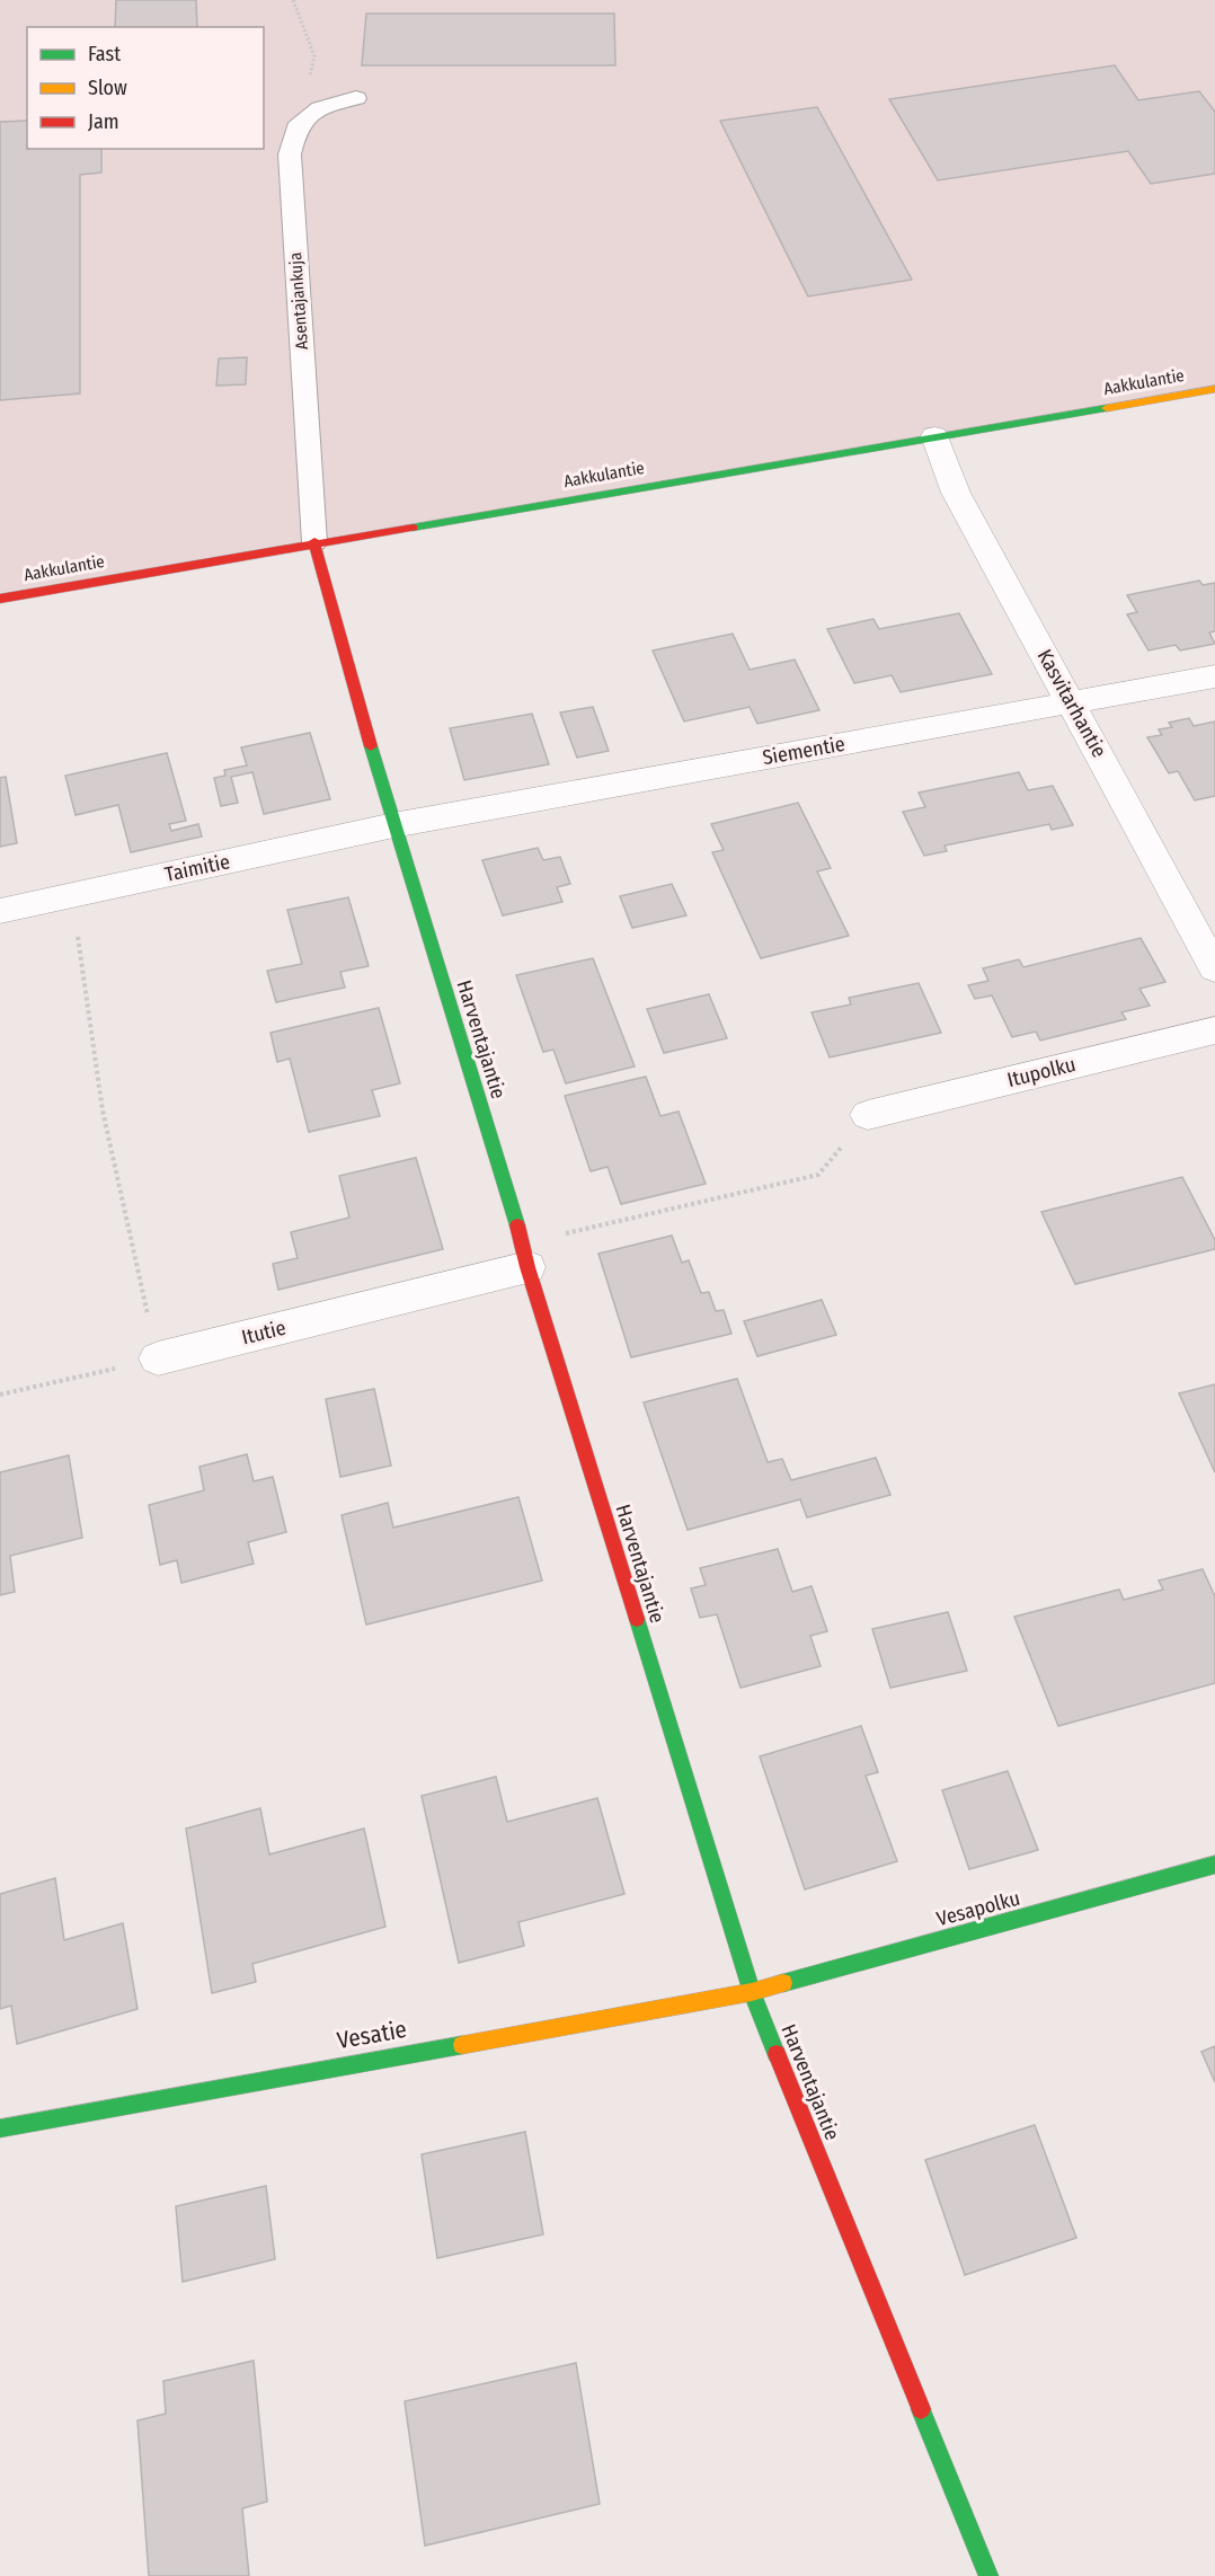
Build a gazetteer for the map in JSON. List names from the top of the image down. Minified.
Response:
{"streets":{"street":["Aakkulantie","Kasvitarhantie","Siementie","Taimitie","Harventajantie","Itupolku","Itutie","Vesapolku","Vesatie"],"lane":["Asentajankuja"]},"crossings":[["Asentajankuja","Aakkulantie"],["Asentajankuja","Harventajantie"],["Aakkulantie","Kasvitarhantie"],["Aakkulantie","Harventajantie"],["Kasvitarhantie","Siementie"],["Siementie","Taimitie"],["Siementie","Harventajantie"],["Taimitie","Harventajantie"],["Harventajantie","Itutie"],["Harventajantie","Vesapolku"],["Harventajantie","Vesatie"],["Vesapolku","Vesatie"]],"legend":["Fast","Slow","Jam"]}
